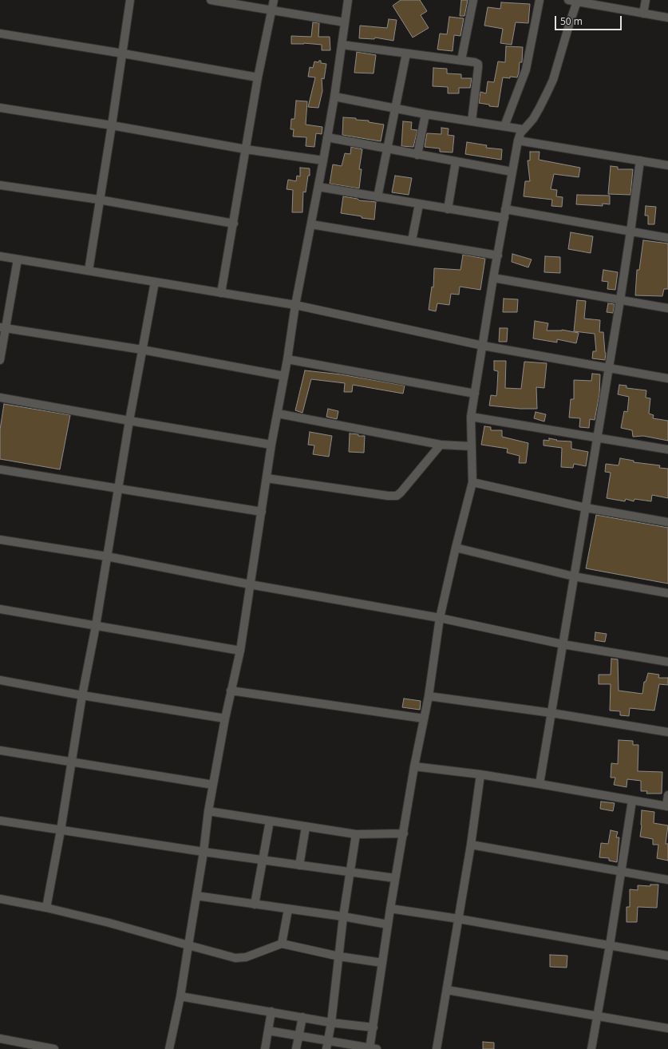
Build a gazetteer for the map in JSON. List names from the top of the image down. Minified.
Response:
{"scale_bar":"50 m"}
